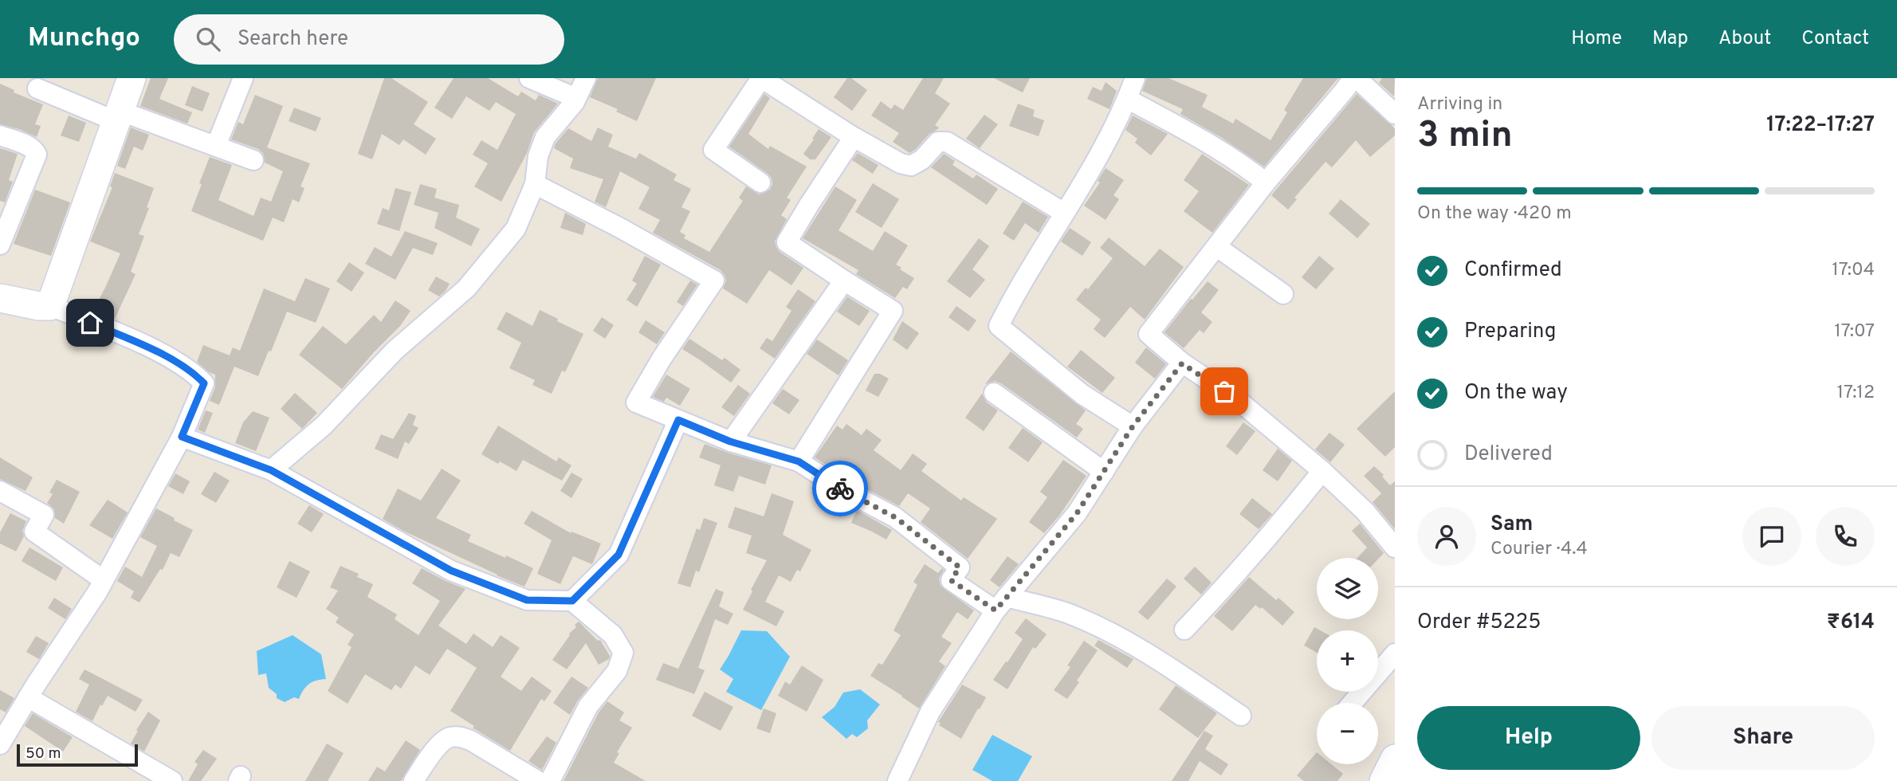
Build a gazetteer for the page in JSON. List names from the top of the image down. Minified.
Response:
{"scale_bar":"50 m","page":{"header":"Munchgo","search":"Search here","nav":["Home","Map","About","Contact"],"heading":["3 min","Arriving in","17:22–17:27"],"panel":["Sam","Courier · 4.4","Order #5225","₹614"],"bar":"On the way · 420 m","list":[["Confirmed","17:04"],["Preparing","17:07"],["On the way","17:12"],"Delivered"],"map_buttons":["+","−"],"buttons":["Help","Share"],"scale":"50 m"}}
